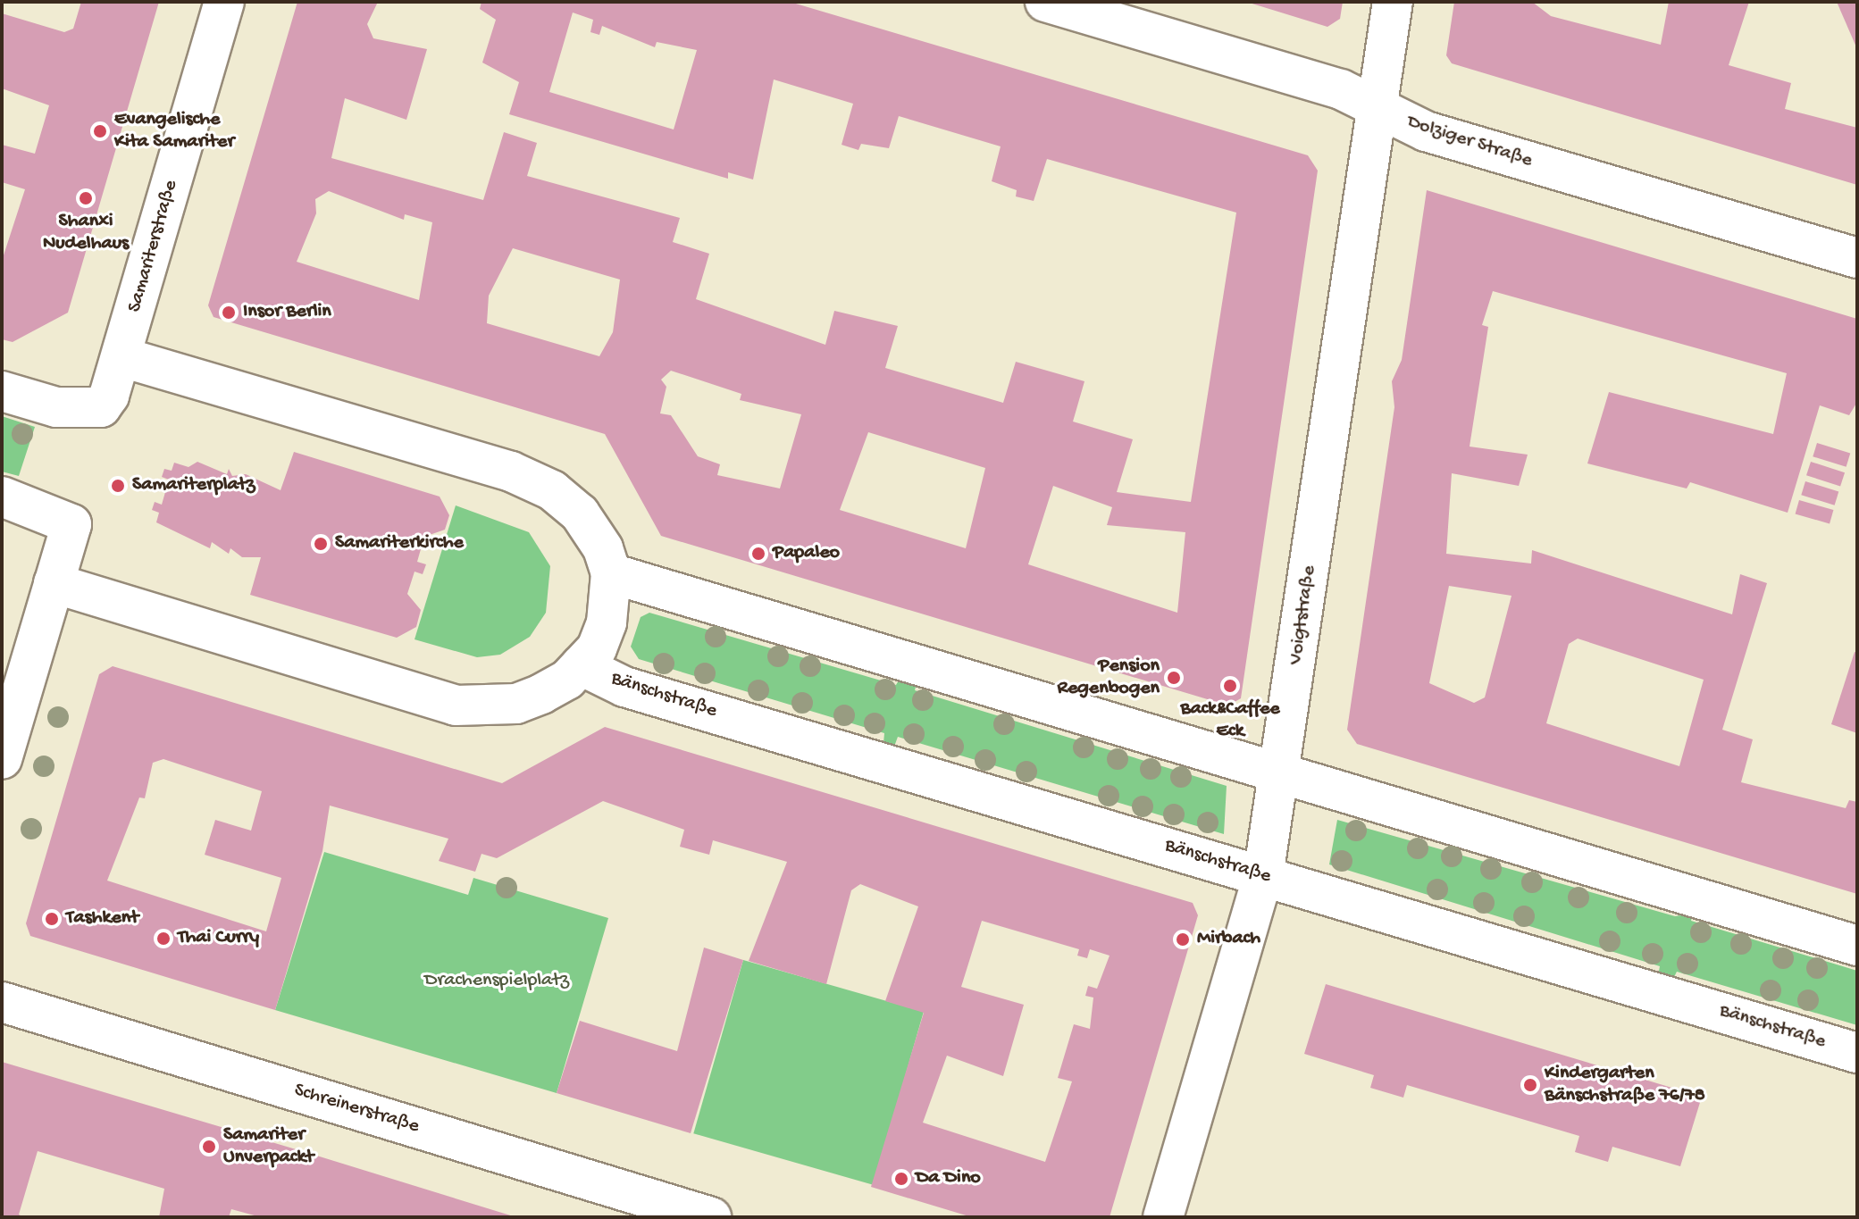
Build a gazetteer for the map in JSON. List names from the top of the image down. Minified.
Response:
{"streets":{"street":["Dolziger Straße","Samariterstraße","Voigtstraße","Bänschstraße","Schreinerstraße"]},"crossings":[["Dolziger Straße","Voigtstraße"],["Voigtstraße","Bänschstraße"]],"parks":["Drachenspielplatz"],"places":["Evangelische Kita Samariter","Shanxi Nudelhaus","Insor Berlin","Samariterplatz","Samariterkirche","Papaleo","Pension Regenbogen","Back&Caffee Eck","Tashkent","Thai Curry","Mirbach","Kindergarten Bänschstraße 76/78","Samariter Unverpackt","Da Dino"]}
